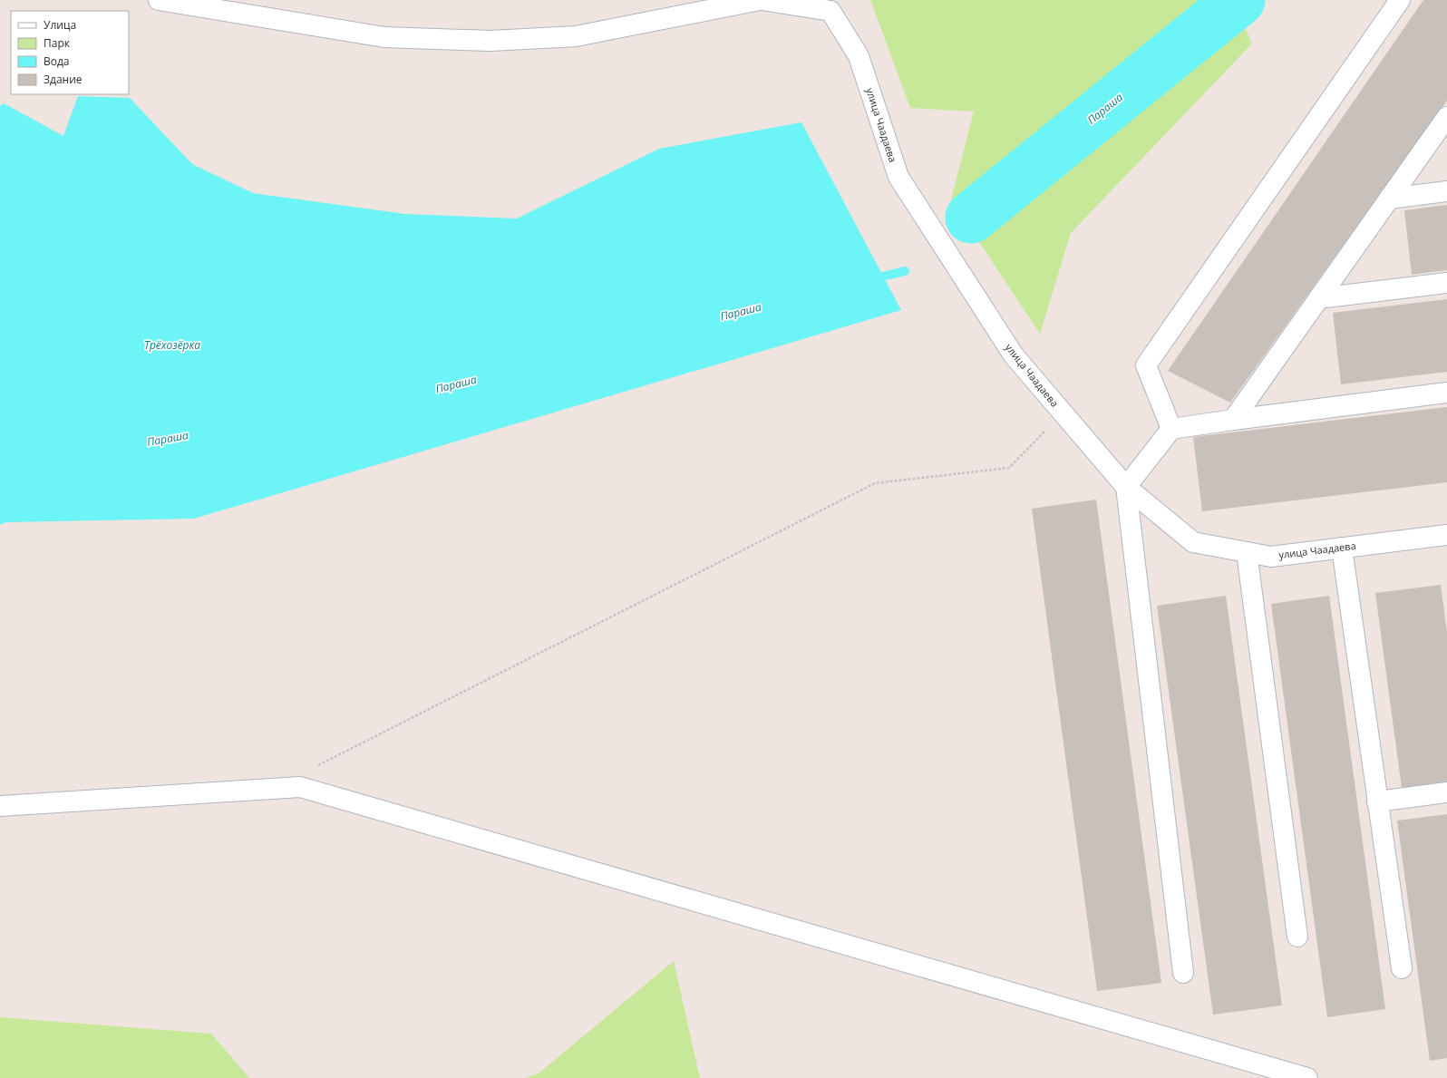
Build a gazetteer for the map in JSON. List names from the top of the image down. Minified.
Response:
{"streets":{"street":["улица Чаадаева"]},"water":["Параша","Трёхозёрка"],"legend":["Улица","Парк","Вода","Здание"]}
